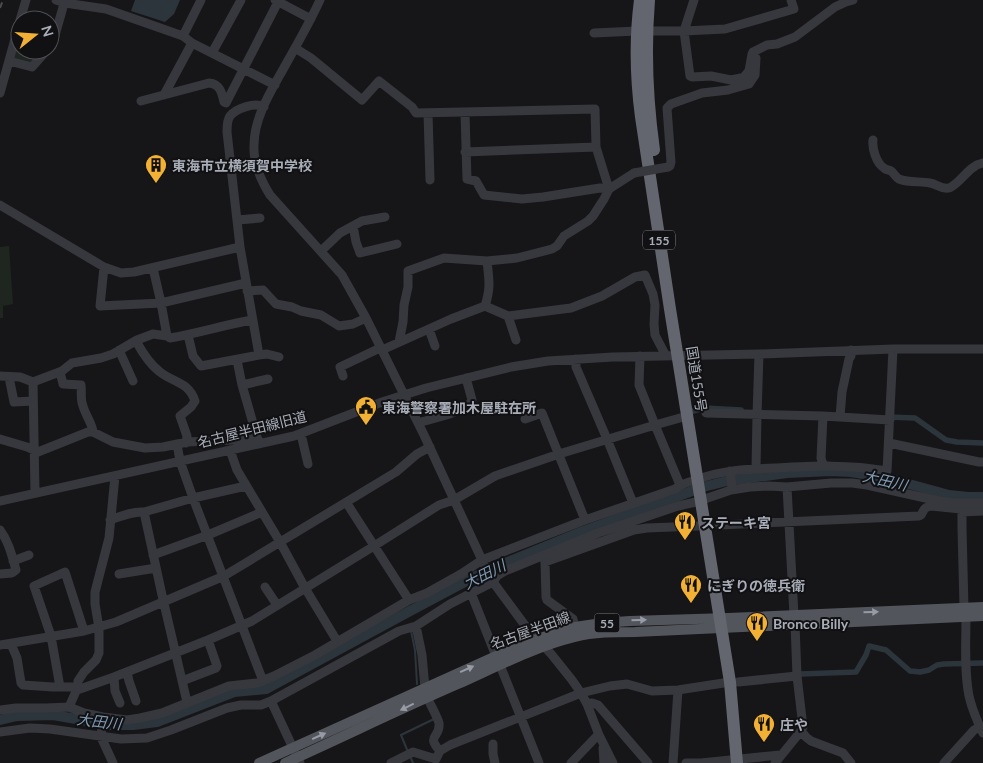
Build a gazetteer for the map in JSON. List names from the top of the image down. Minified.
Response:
{"streets":{"highway":["155","国道155号"],"main road":["55","名古屋半田線"],"street":["名古屋半田線旧道"]},"crossings":[["国道155号","名古屋半田線旧道"],["国道155号","名古屋半田線"]],"water":["大田川"],"places":{"building":["東海市立横須賀中学校"],"public building":["東海警察署加木屋駐在所"],"restaurant":["ステーキ宮","にぎりの徳兵衛","Bronco Billy","庄や"]},"north":"right"}
